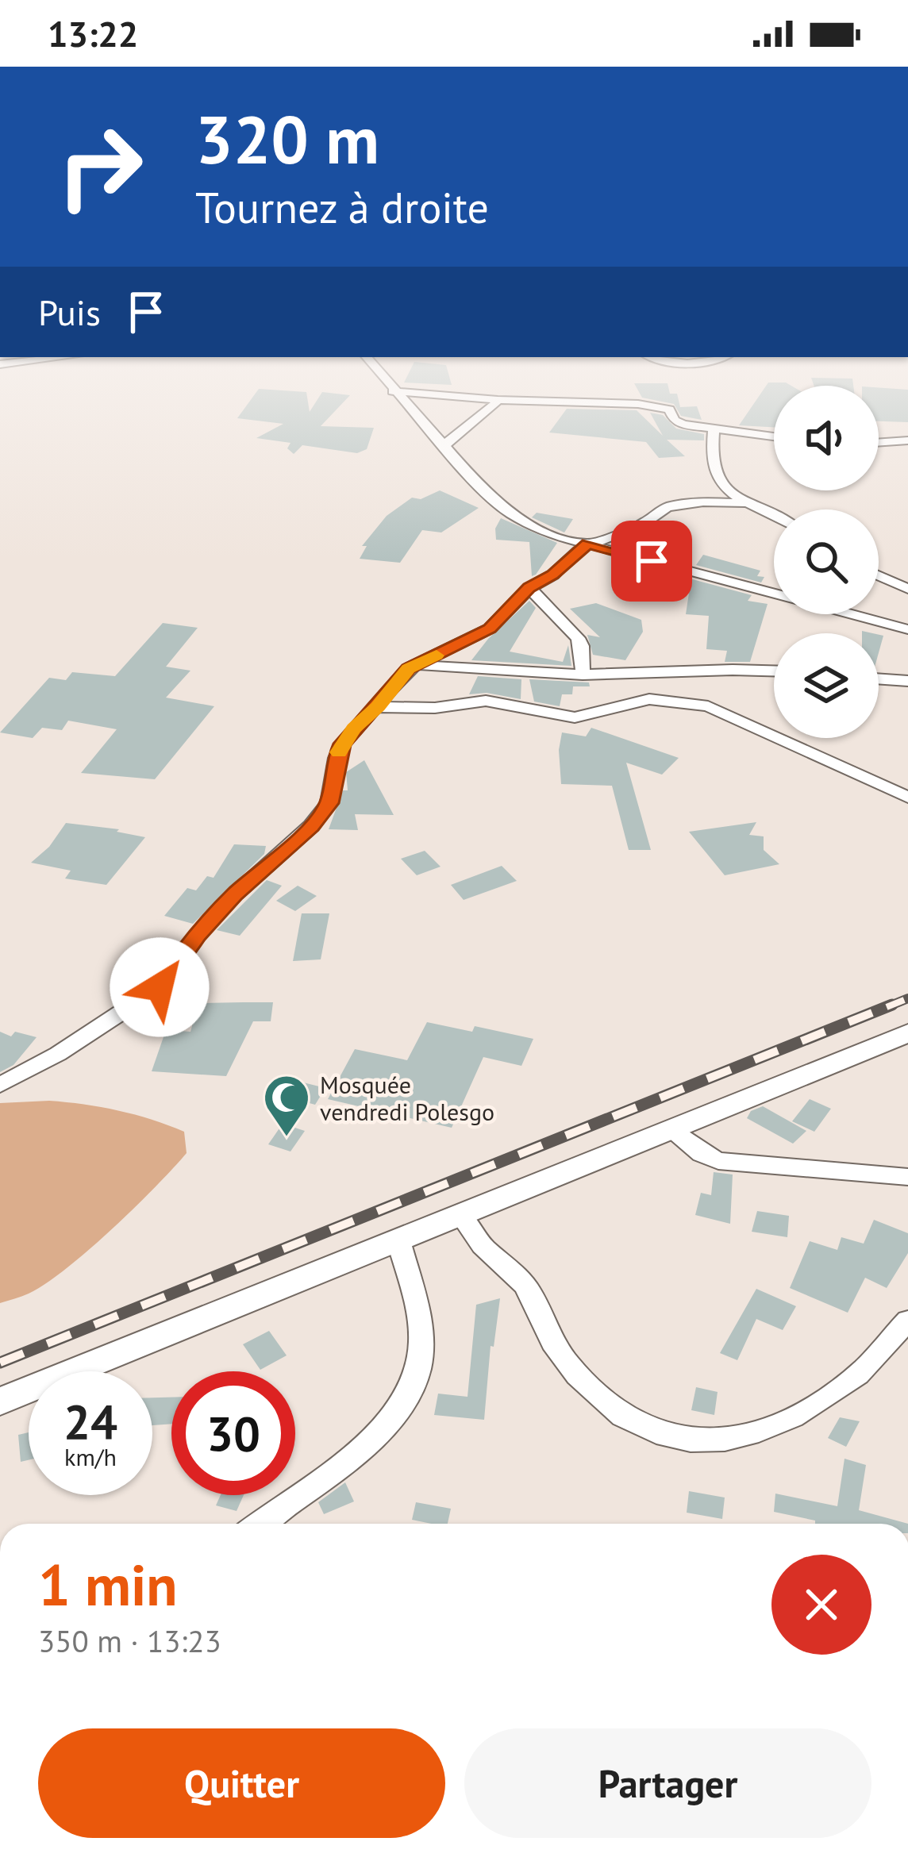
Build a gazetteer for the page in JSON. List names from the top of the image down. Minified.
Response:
{"places":{"mosque":["Mosquée vendredi Polesgo"]},"page":{"status":"13:22","turn":["320 m","Tournez à droite"],"then":"Puis","speed":"24 km/h","limit":"30","heading":["1 min","350 m · 13:23"],"buttons":["Quitter","Partager"]}}
